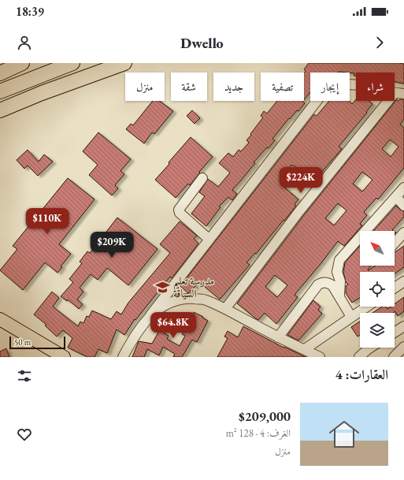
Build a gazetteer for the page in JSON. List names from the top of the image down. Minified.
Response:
{"places":{"school or university":["مدرسة تعليم السياقة"]},"scale_bar":"50 m","north":"top left","page":{"status":"18:39","header":"Dwello","chip":["شراء","إيجار","تصفية","جديد","شقة","منزل"],"price":["$224K","$110K","$209K","$64.8K"],"scale":"50 m","heading":"العقارات: 4","list":[{"name":"$209,000","note":"الغرف: 4 · 128 m² · منزل"}]}}
